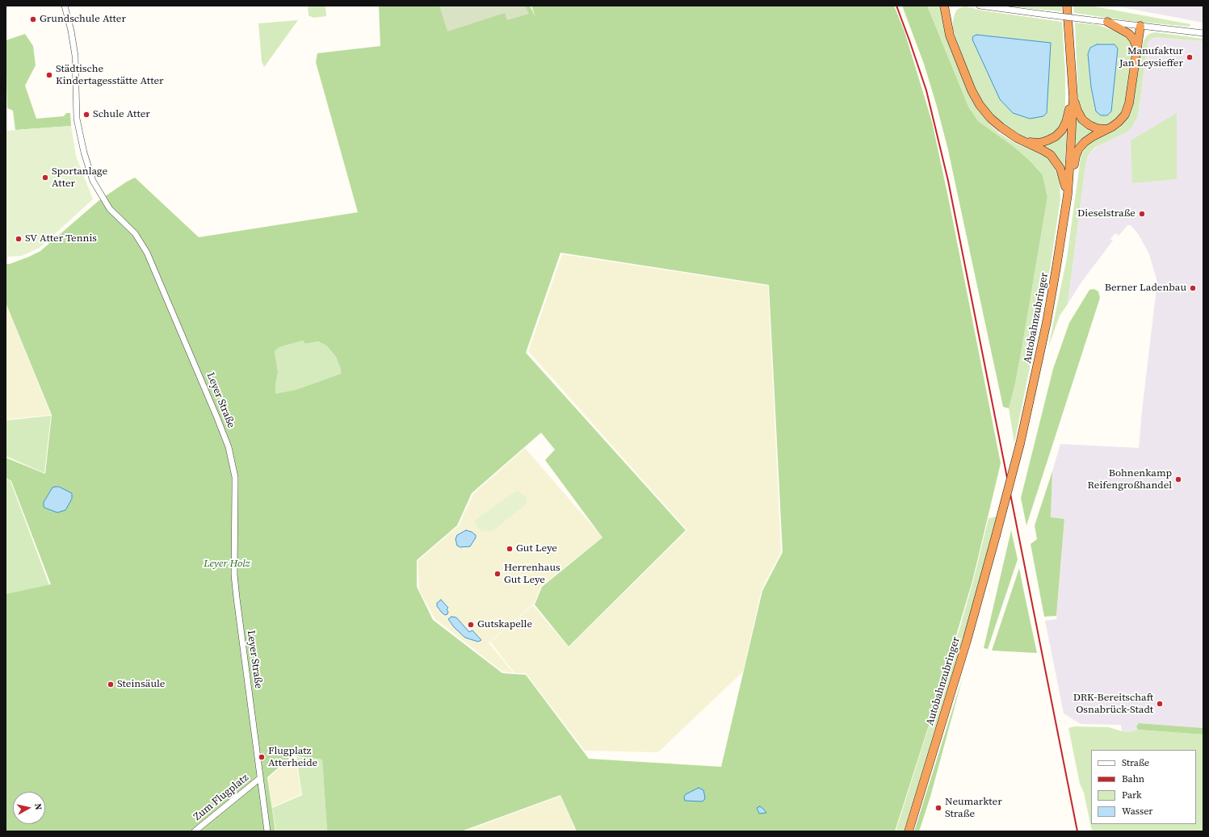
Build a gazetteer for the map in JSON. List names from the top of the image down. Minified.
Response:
{"streets":{"highway":["Autobahnzubringer"],"street":["Leyer Straße","Zum Flugplatz"]},"crossings":[["Leyer Straße","Zum Flugplatz"]],"parks":["Leyer Holz"],"places":["Grundschule Atter","Manufaktur Jan Leysieffer","Städtische Kindertagesstätte Atter","Schule Atter","Sportanlage Atter","Dieselstraße","SV Atter Tennis","Berner Ladenbau","Bohnenkamp Reifengroßhandel","Gut Leye","Herrenhaus Gut Leye","Gutskapelle","Steinsäule","DRK-Bereitschaft Osnabrück-Stadt","Flugplatz Atterheide","Neumarkter Straße"],"legend":["Straße","Bahn","Park","Wasser"],"north":"right"}
